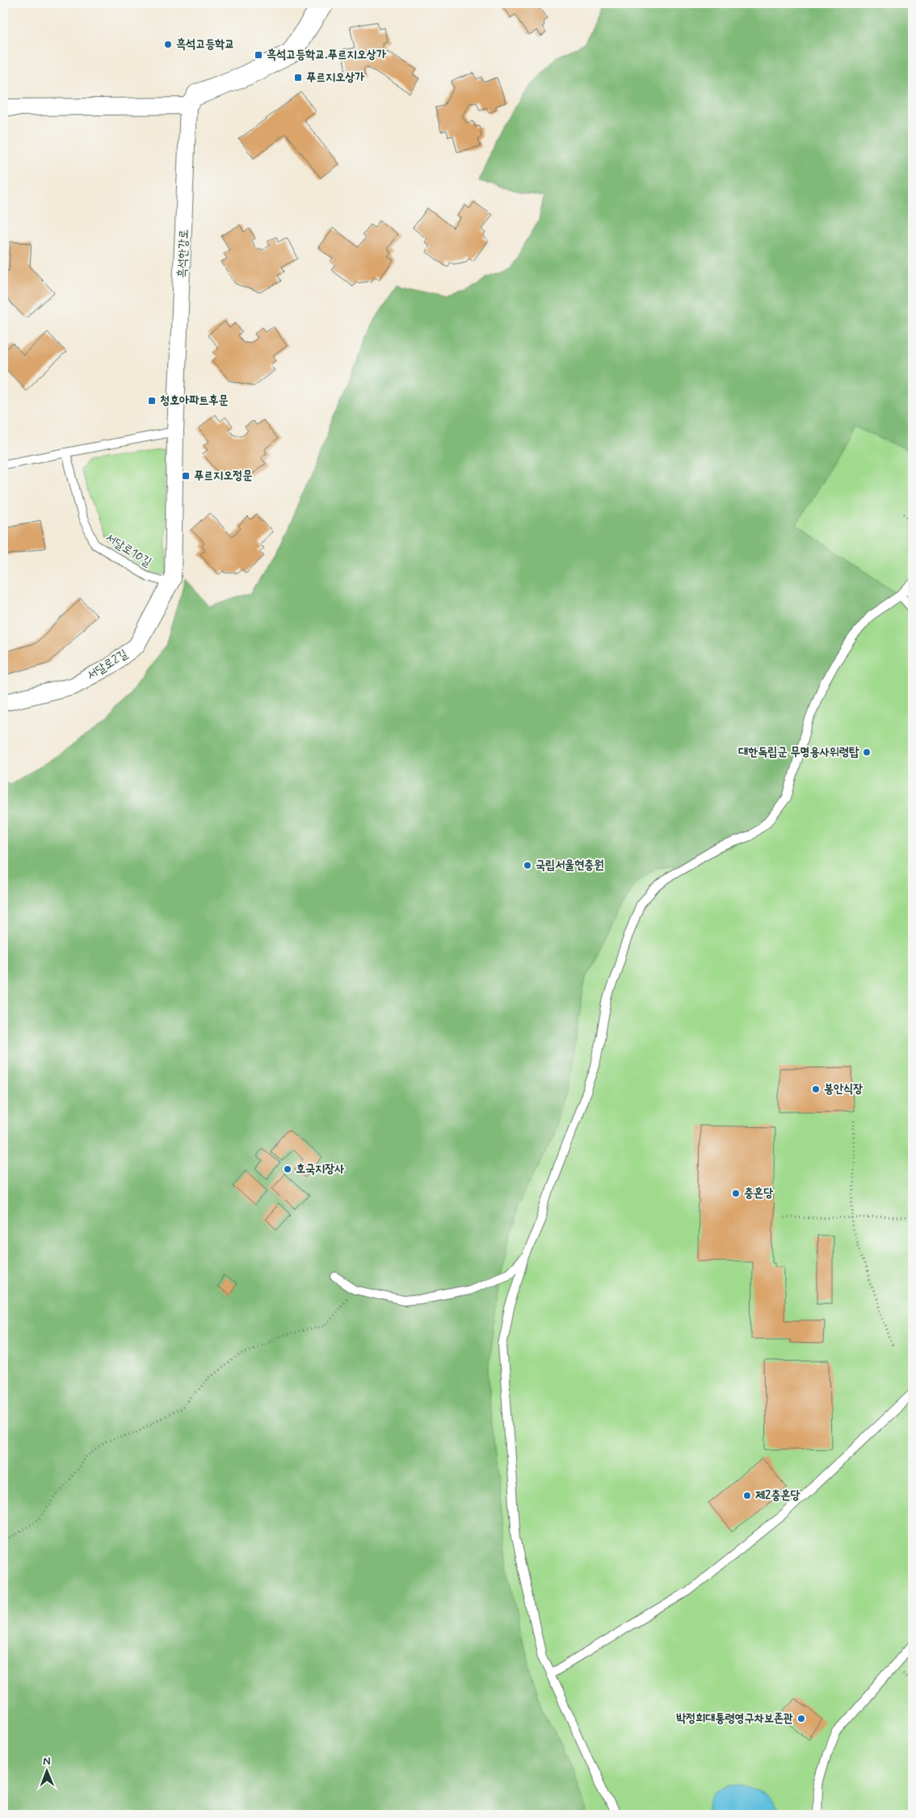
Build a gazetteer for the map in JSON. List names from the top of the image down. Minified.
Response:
{"streets":{"street":["흑석한강로","서달로2길"],"lane":["서달로10길"]},"crossings":[["흑석한강로","서달로10길"],["흑석한강로","서달로2길"],["서달로10길","서달로2길"]],"places":{"other":["흑석고등학교","대한독립군 무명용사위령탑","국립서울현충원","봉안식장","호국지장사","충혼당","제2충혼당","박정희대통령영구차보존관"],"transit":["흑석고등학교.푸르지오상가","푸르지오상가","청호아파트후문","푸르지오정문"]},"north":"top"}
